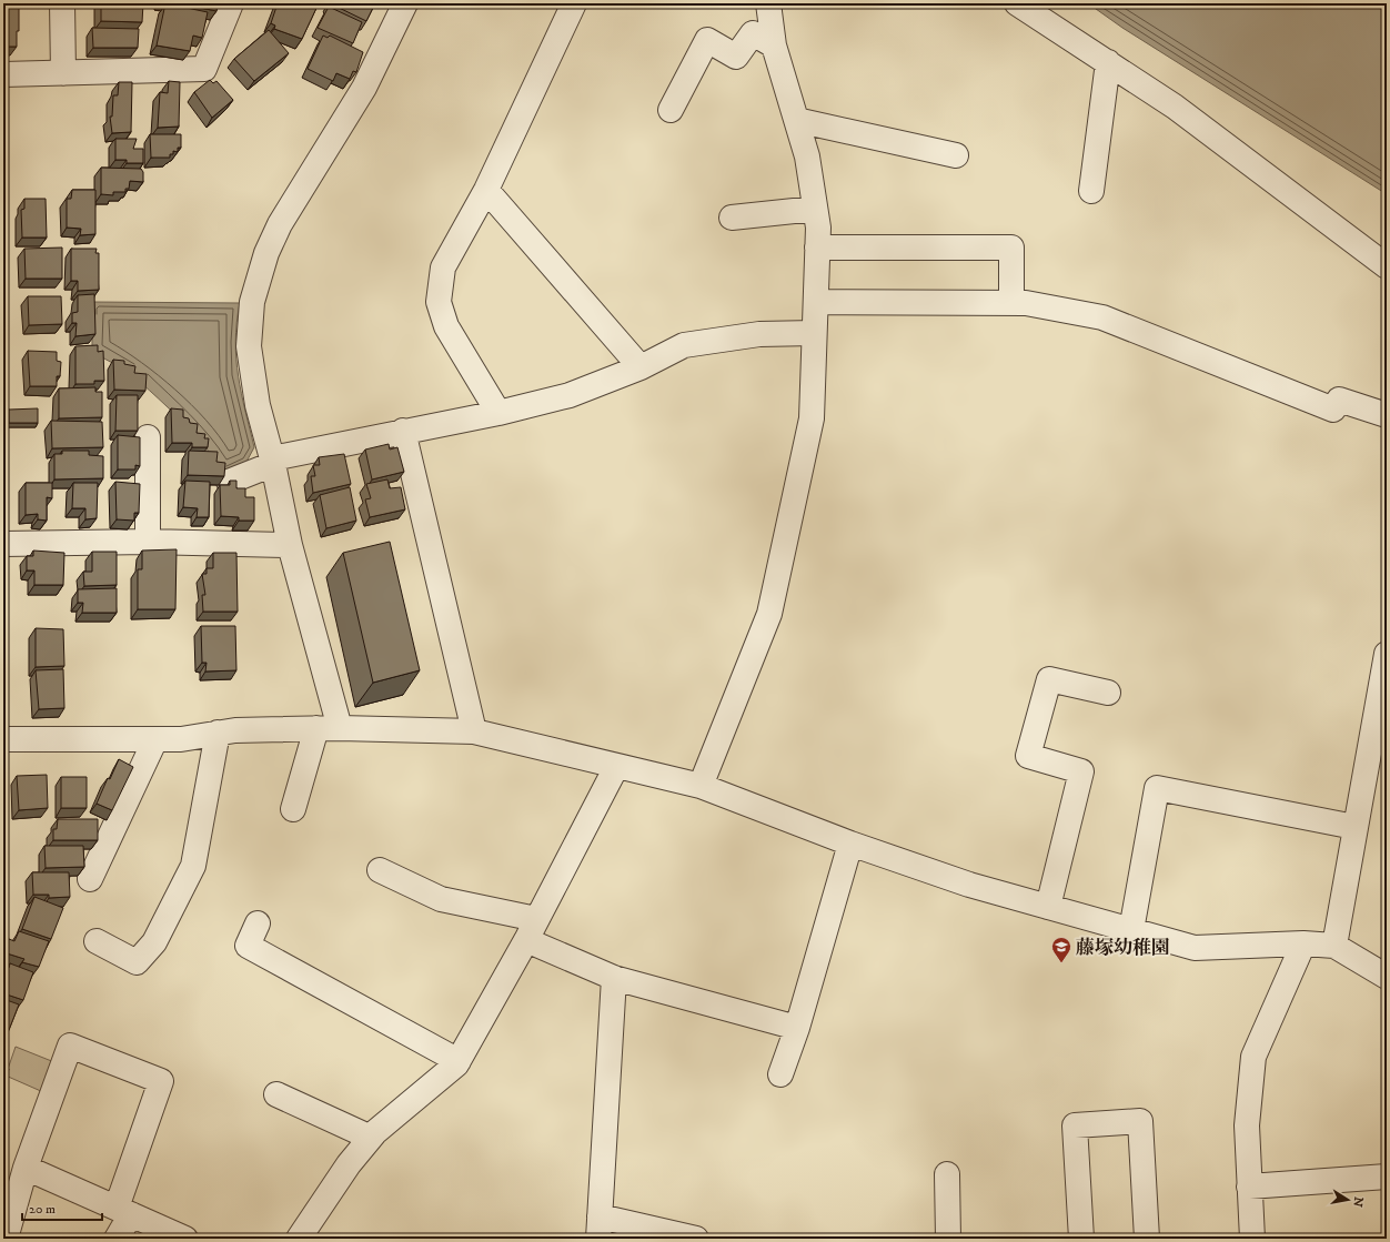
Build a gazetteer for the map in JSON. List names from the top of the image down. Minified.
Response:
{"places":{"school or university":["藤塚幼稚園"]},"scale_bar":"20 m","north":"right"}
